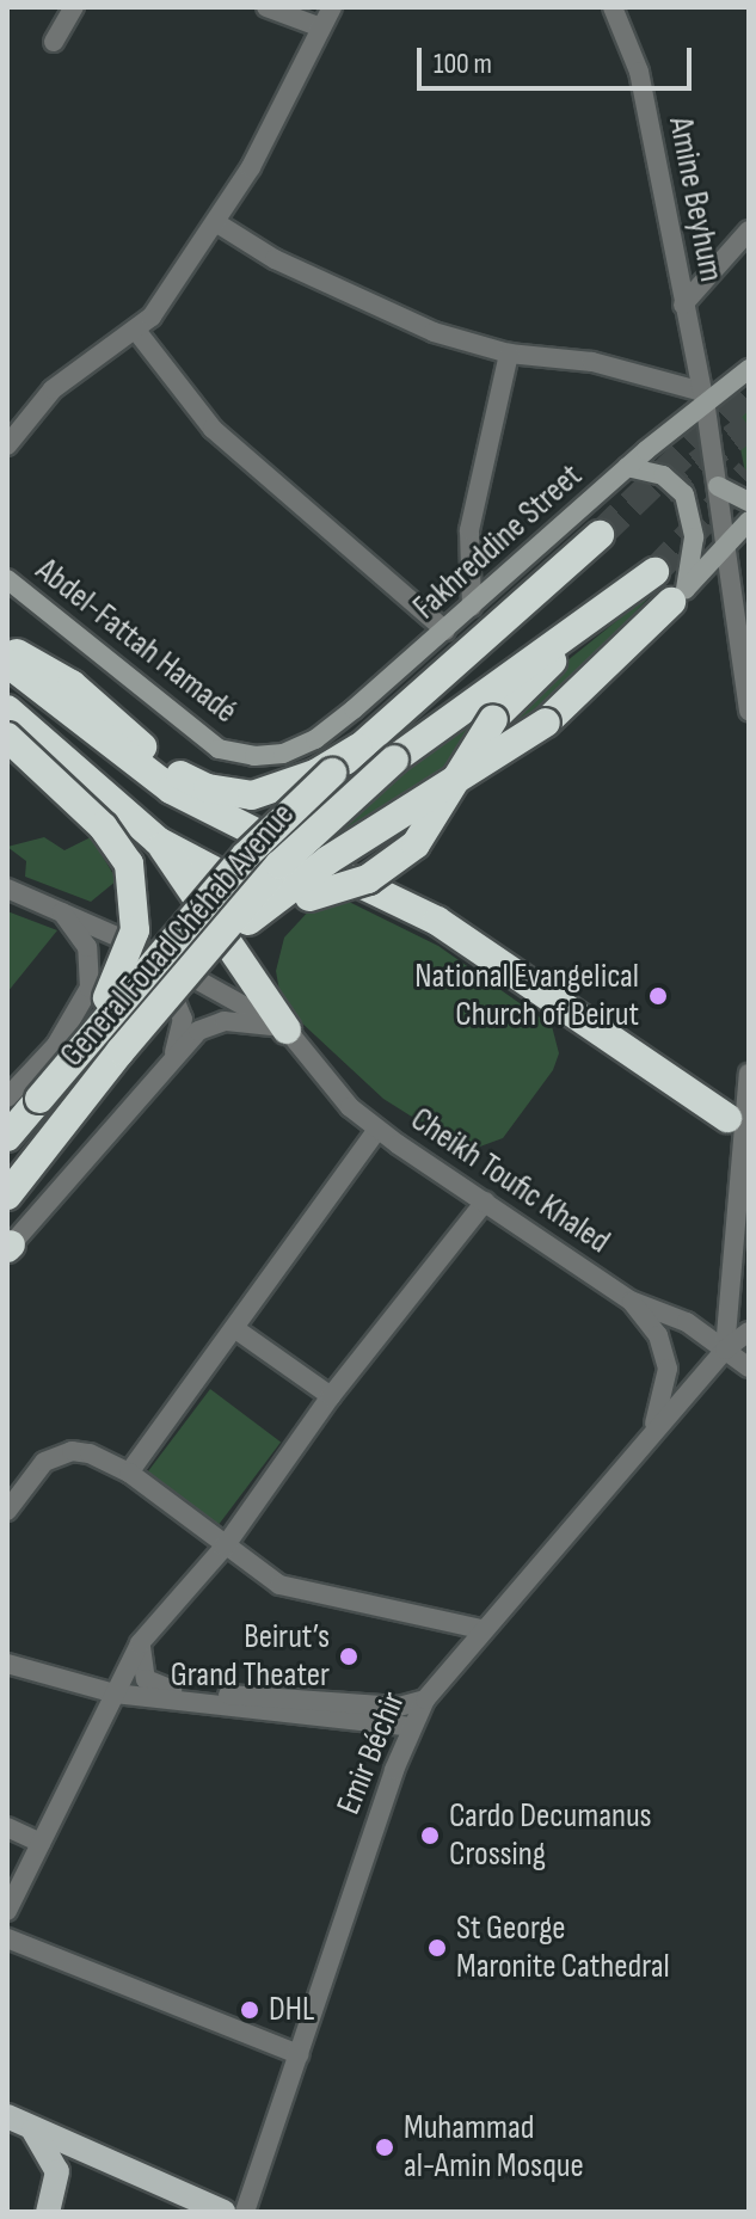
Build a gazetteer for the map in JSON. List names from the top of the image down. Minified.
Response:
{"streets":{"highway":["General Fouad Chéhab Avenue"],"main road":["Fakhreddine Street","Abdel-Fattah Hamadé"],"street":["Amine Beyhum","Cheikh Toufic Khaled","Emir Béchir"]},"crossings":[["Amine Beyhum","Fakhreddine Street"],["Fakhreddine Street","Abdel-Fattah Hamadé"],["Cheikh Toufic Khaled","Emir Béchir"]],"places":["National Evangelical Church of Beirut","Beirut’s Grand Theater","Cardo Decumanus Crossing","St George Maronite Cathedral","DHL","Muhammad al-Amin Mosque"],"scale_bar":"100 m"}
